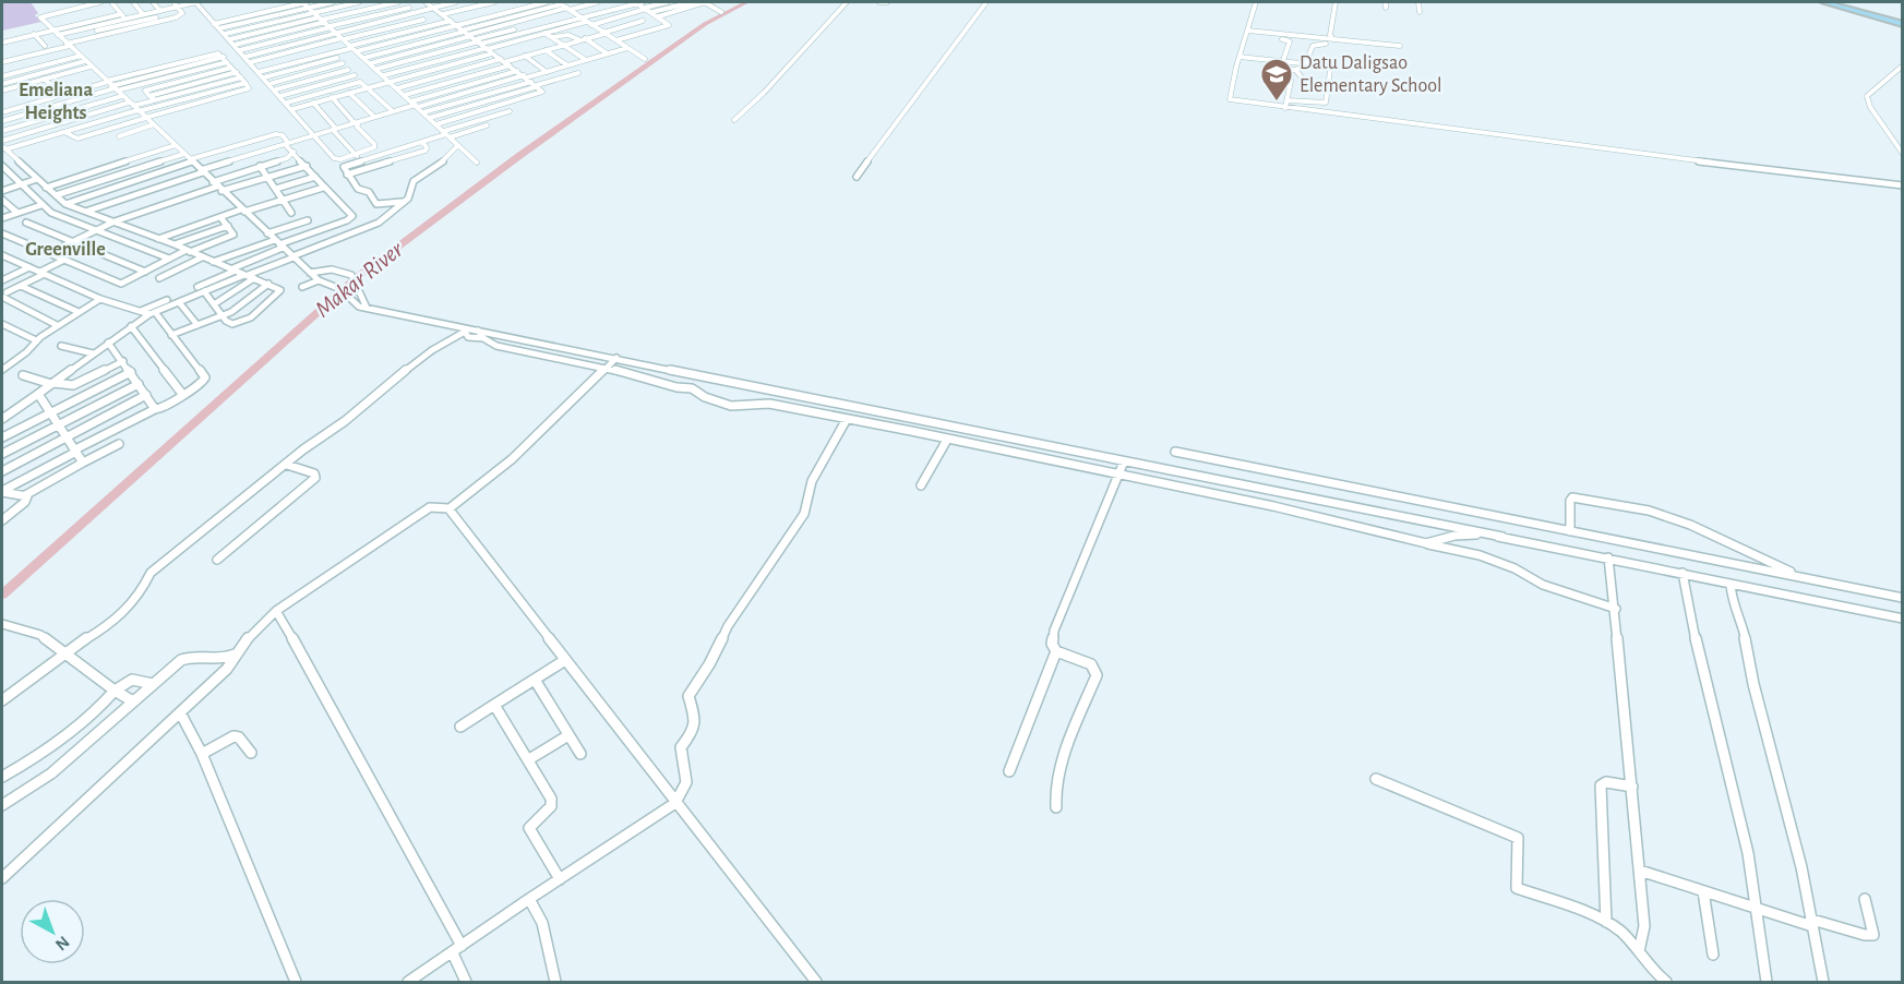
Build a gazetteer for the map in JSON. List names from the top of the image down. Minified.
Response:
{"districts":["Emeliana Heights","Greenville"],"water":["Makar River"],"places":{"school or university":["Datu Daligsao Elementary School"]},"north":"bottom right"}
